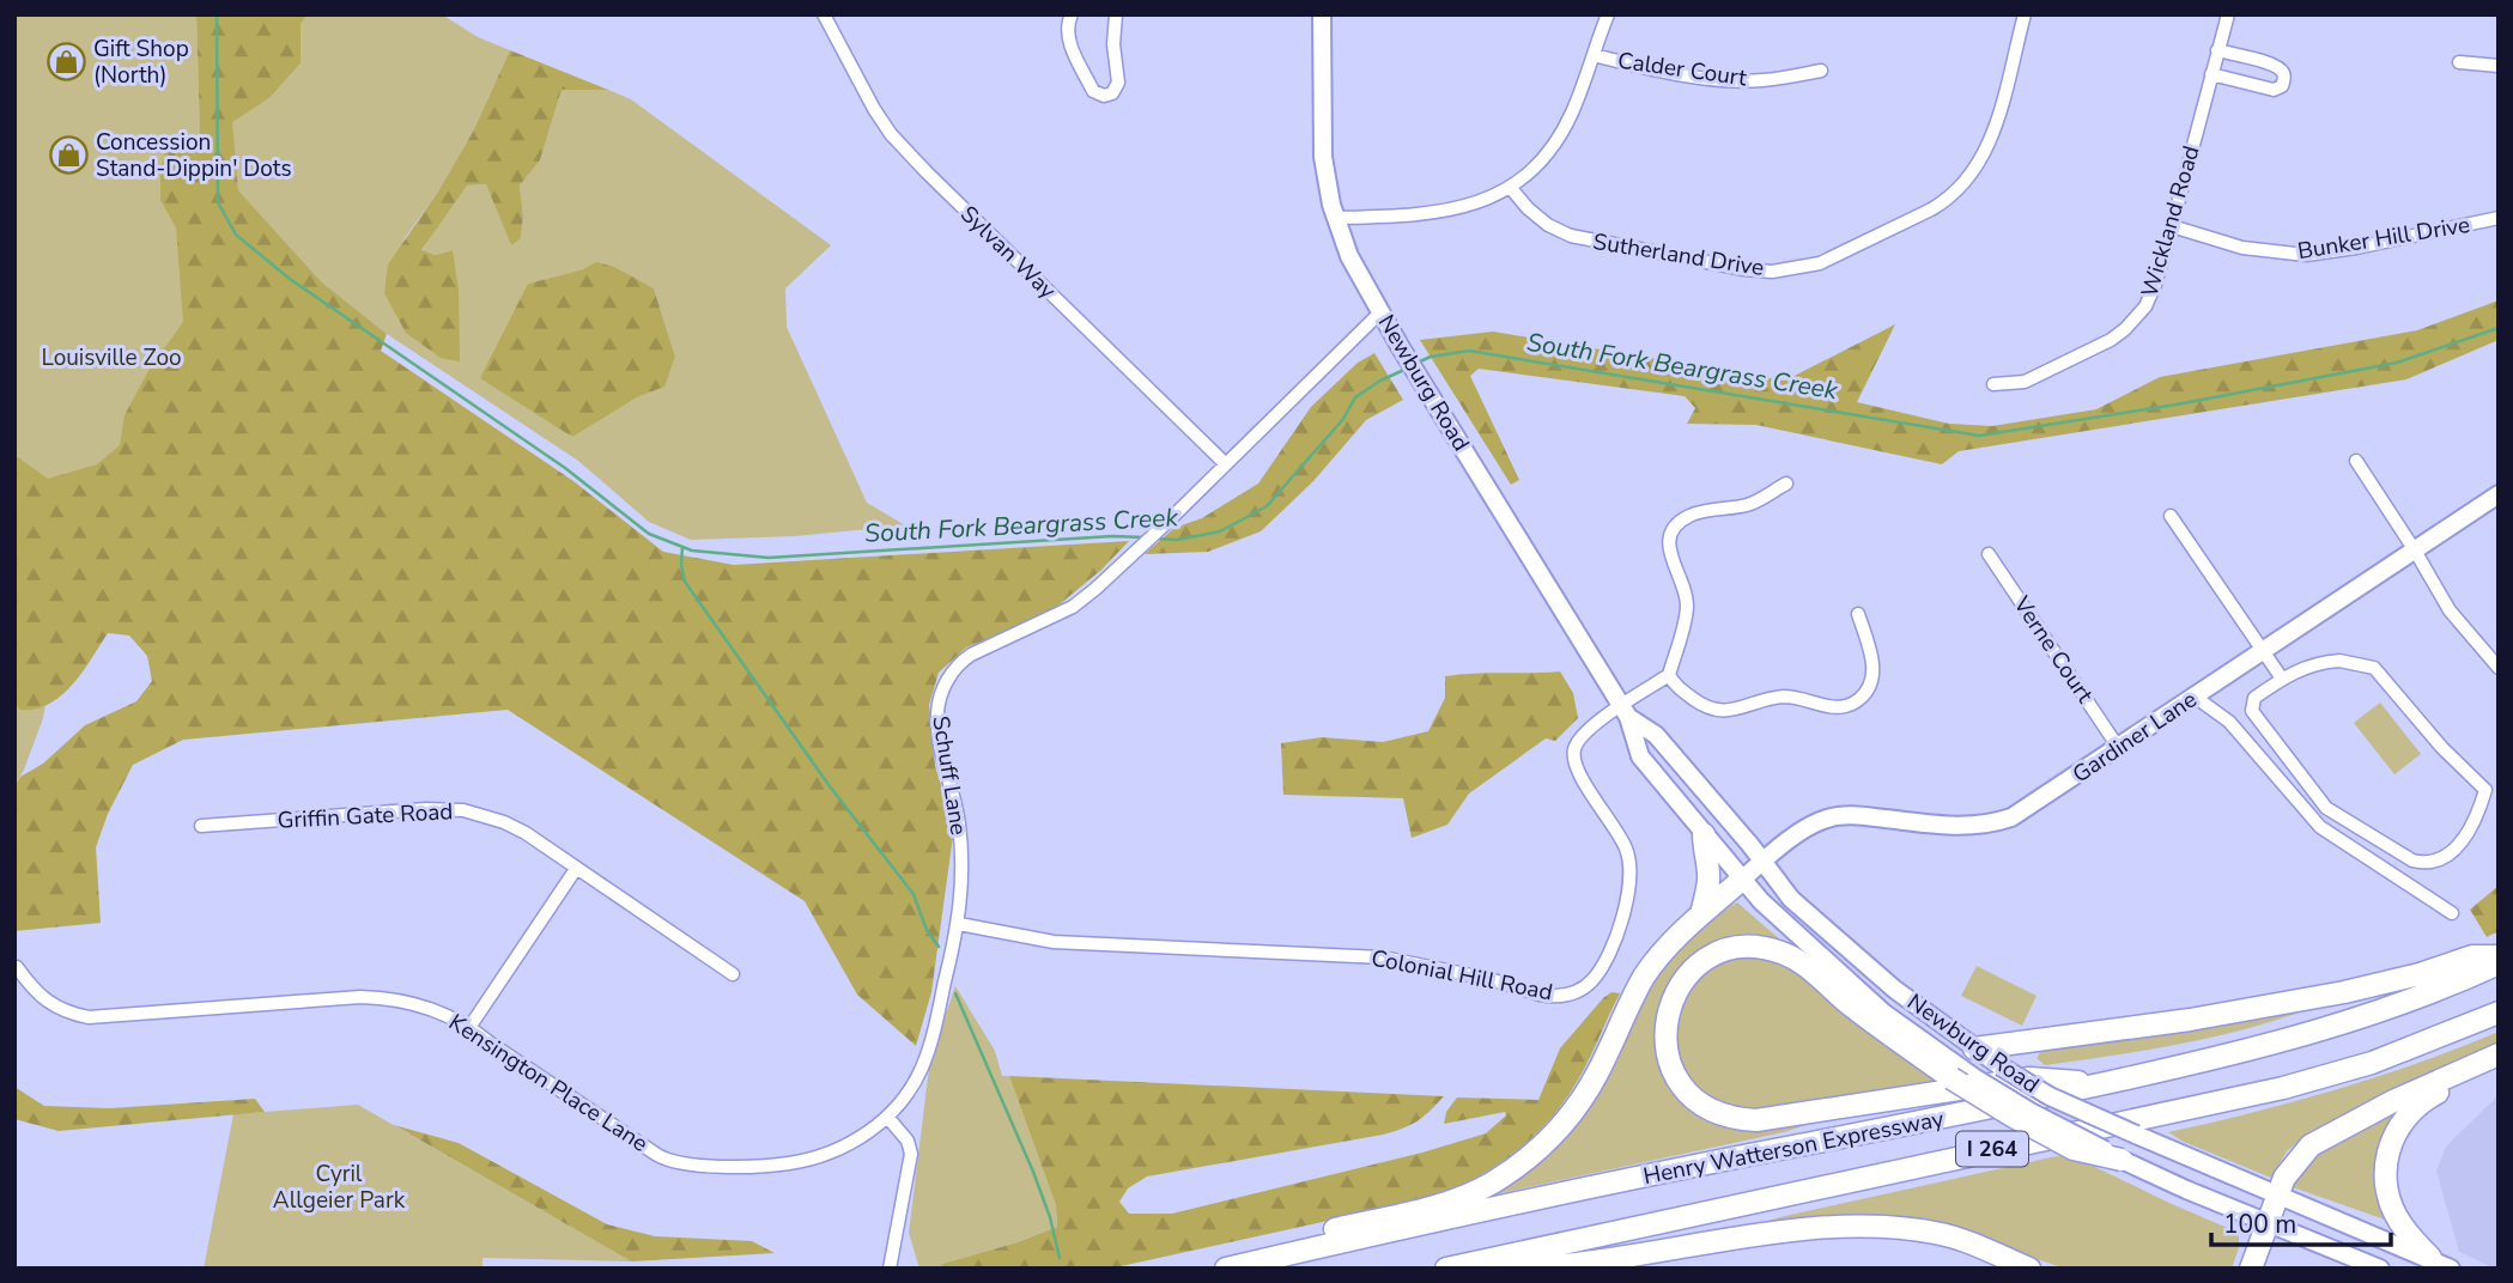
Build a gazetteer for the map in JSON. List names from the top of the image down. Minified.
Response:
{"streets":{"highway":["Henry Watterson Expressway","I 264"],"main road":["Newburg Road","Gardiner Lane"],"street":["Calder Court","Wickland Road","Bunker Hill Drive","Sylvan Way","Sutherland Drive","Verne Court","Schuff Lane","Griffin Gate Road","Colonial Hill Road","Kensington Place Lane"]},"crossings":[["Wickland Road","Bunker Hill Drive"],["Sylvan Way","Schuff Lane"],["Newburg Road","Gardiner Lane"],["Newburg Road","Schuff Lane"],["Newburg Road","Colonial Hill Road"],["Verne Court","Gardiner Lane"],["Schuff Lane","Colonial Hill Road"],["Schuff Lane","Kensington Place Lane"]],"water":["South Fork Beargrass Creek"],"parks":["Louisville Zoo","Cyril Allgeier Park"],"places":{"shop":["Gift Shop (North)","Concession Stand-Dippin' Dots"]},"scale_bar":"100 m"}
